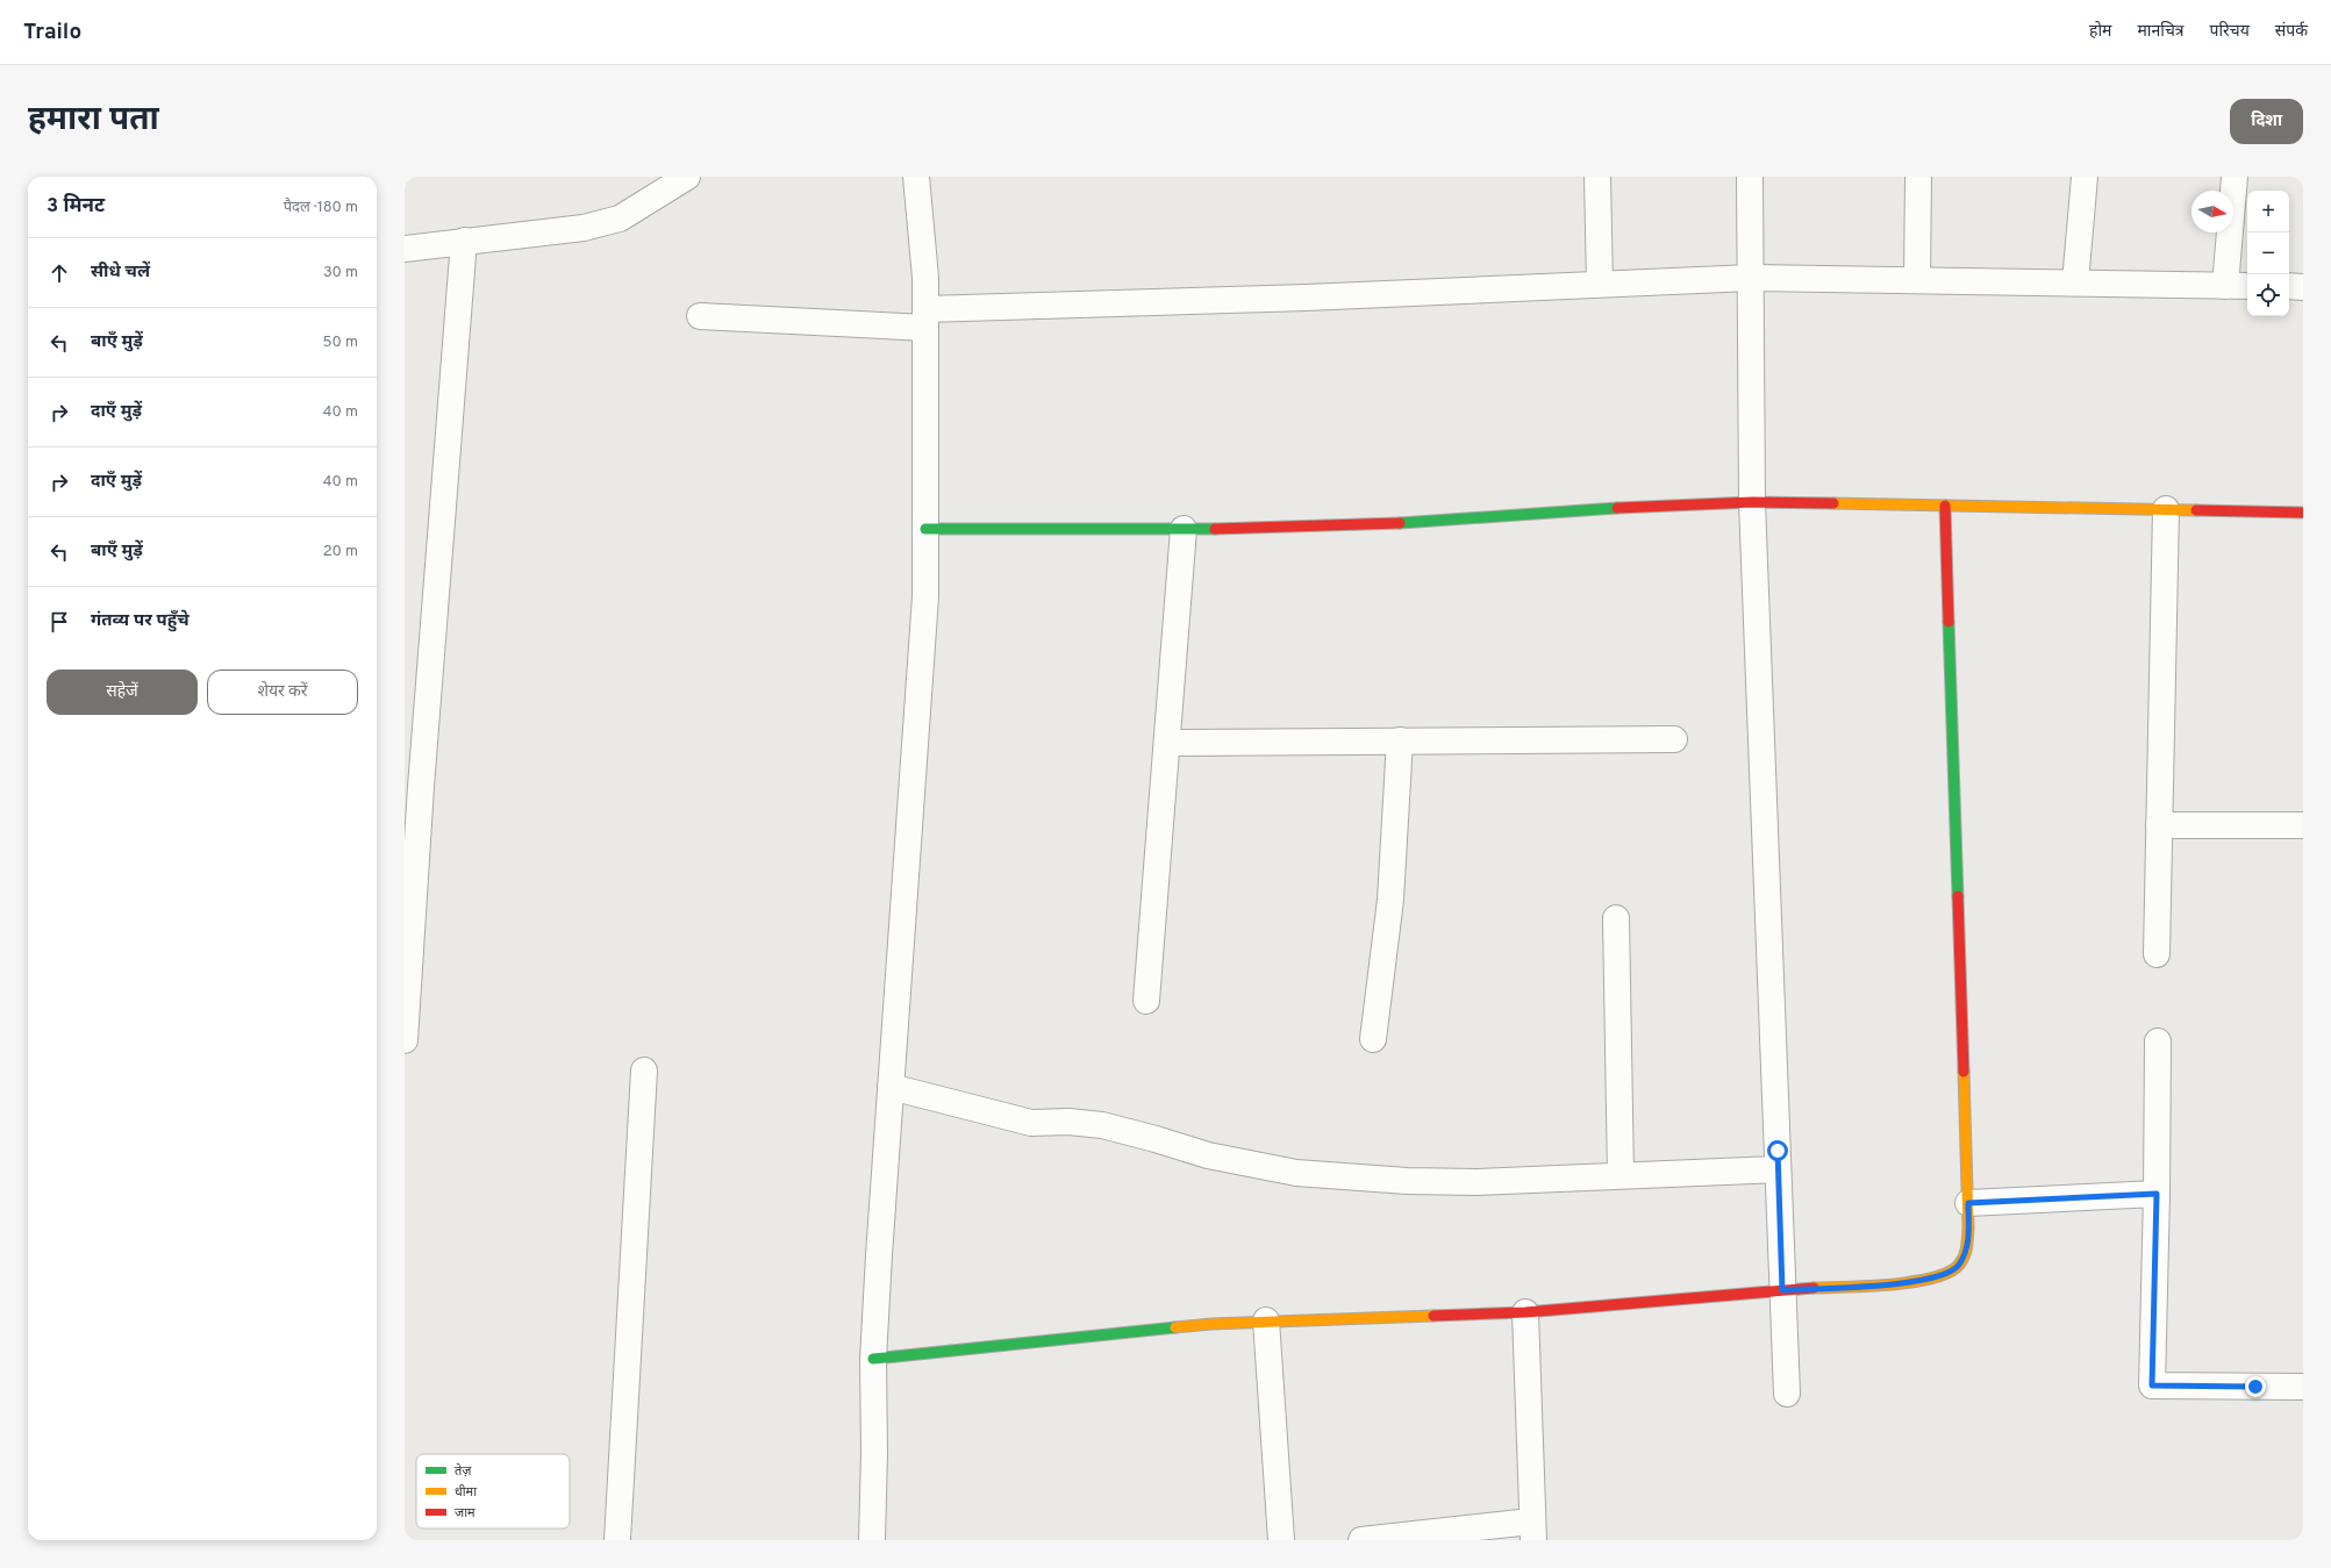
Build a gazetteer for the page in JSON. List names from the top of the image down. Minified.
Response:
{"legend":["तेज़","धीमा","जाम"],"north":"right","page":{"header":"Trailo","nav":["होम","मानचित्र","परिचय","संपर्क"],"buttons":["दिशा",["सहेजें","शेयर करें"]],"title":"हमारा पता","heading":["3 मिनट","पैदल · 180 m"],"map_buttons":["+","−"],"list":[["सीधे चलें","30 m"],["बाएँ मुड़ें","50 m"],["दाएँ मुड़ें","40 m"],["दाएँ मुड़ें","40 m"],["बाएँ मुड़ें","20 m"],"गंतव्य पर पहुँचे"]}}
